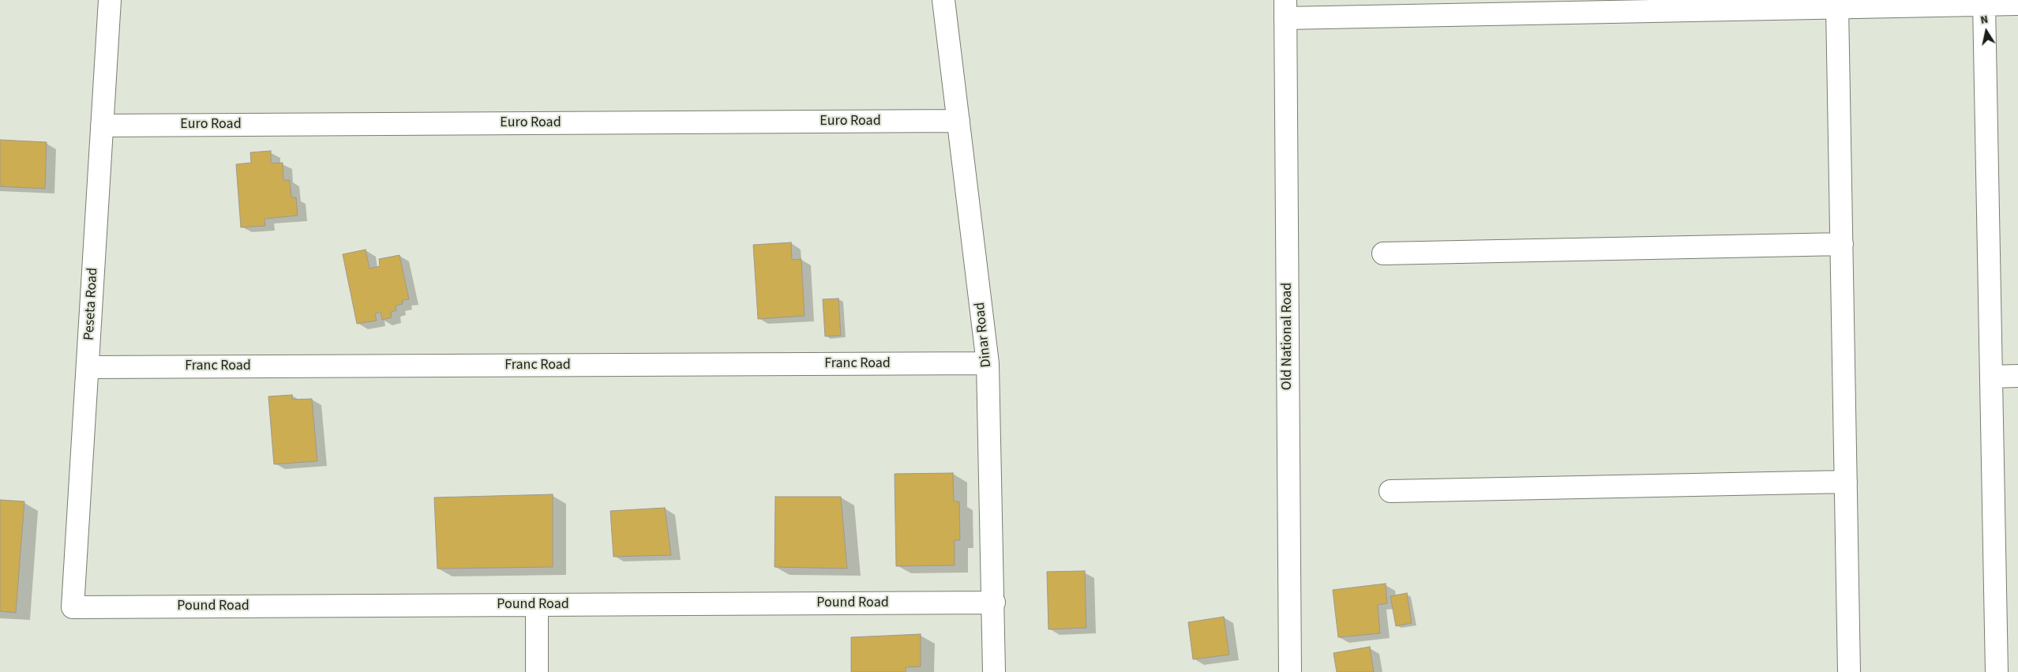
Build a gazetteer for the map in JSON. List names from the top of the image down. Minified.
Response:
{"streets":{"street":["Euro Road","Peseta Road","Dinar Road","Old National Road","Franc Road","Pound Road"]},"crossings":[["Euro Road","Peseta Road"],["Euro Road","Dinar Road"],["Peseta Road","Franc Road"],["Peseta Road","Pound Road"],["Dinar Road","Franc Road"],["Dinar Road","Pound Road"]],"north":"top"}
